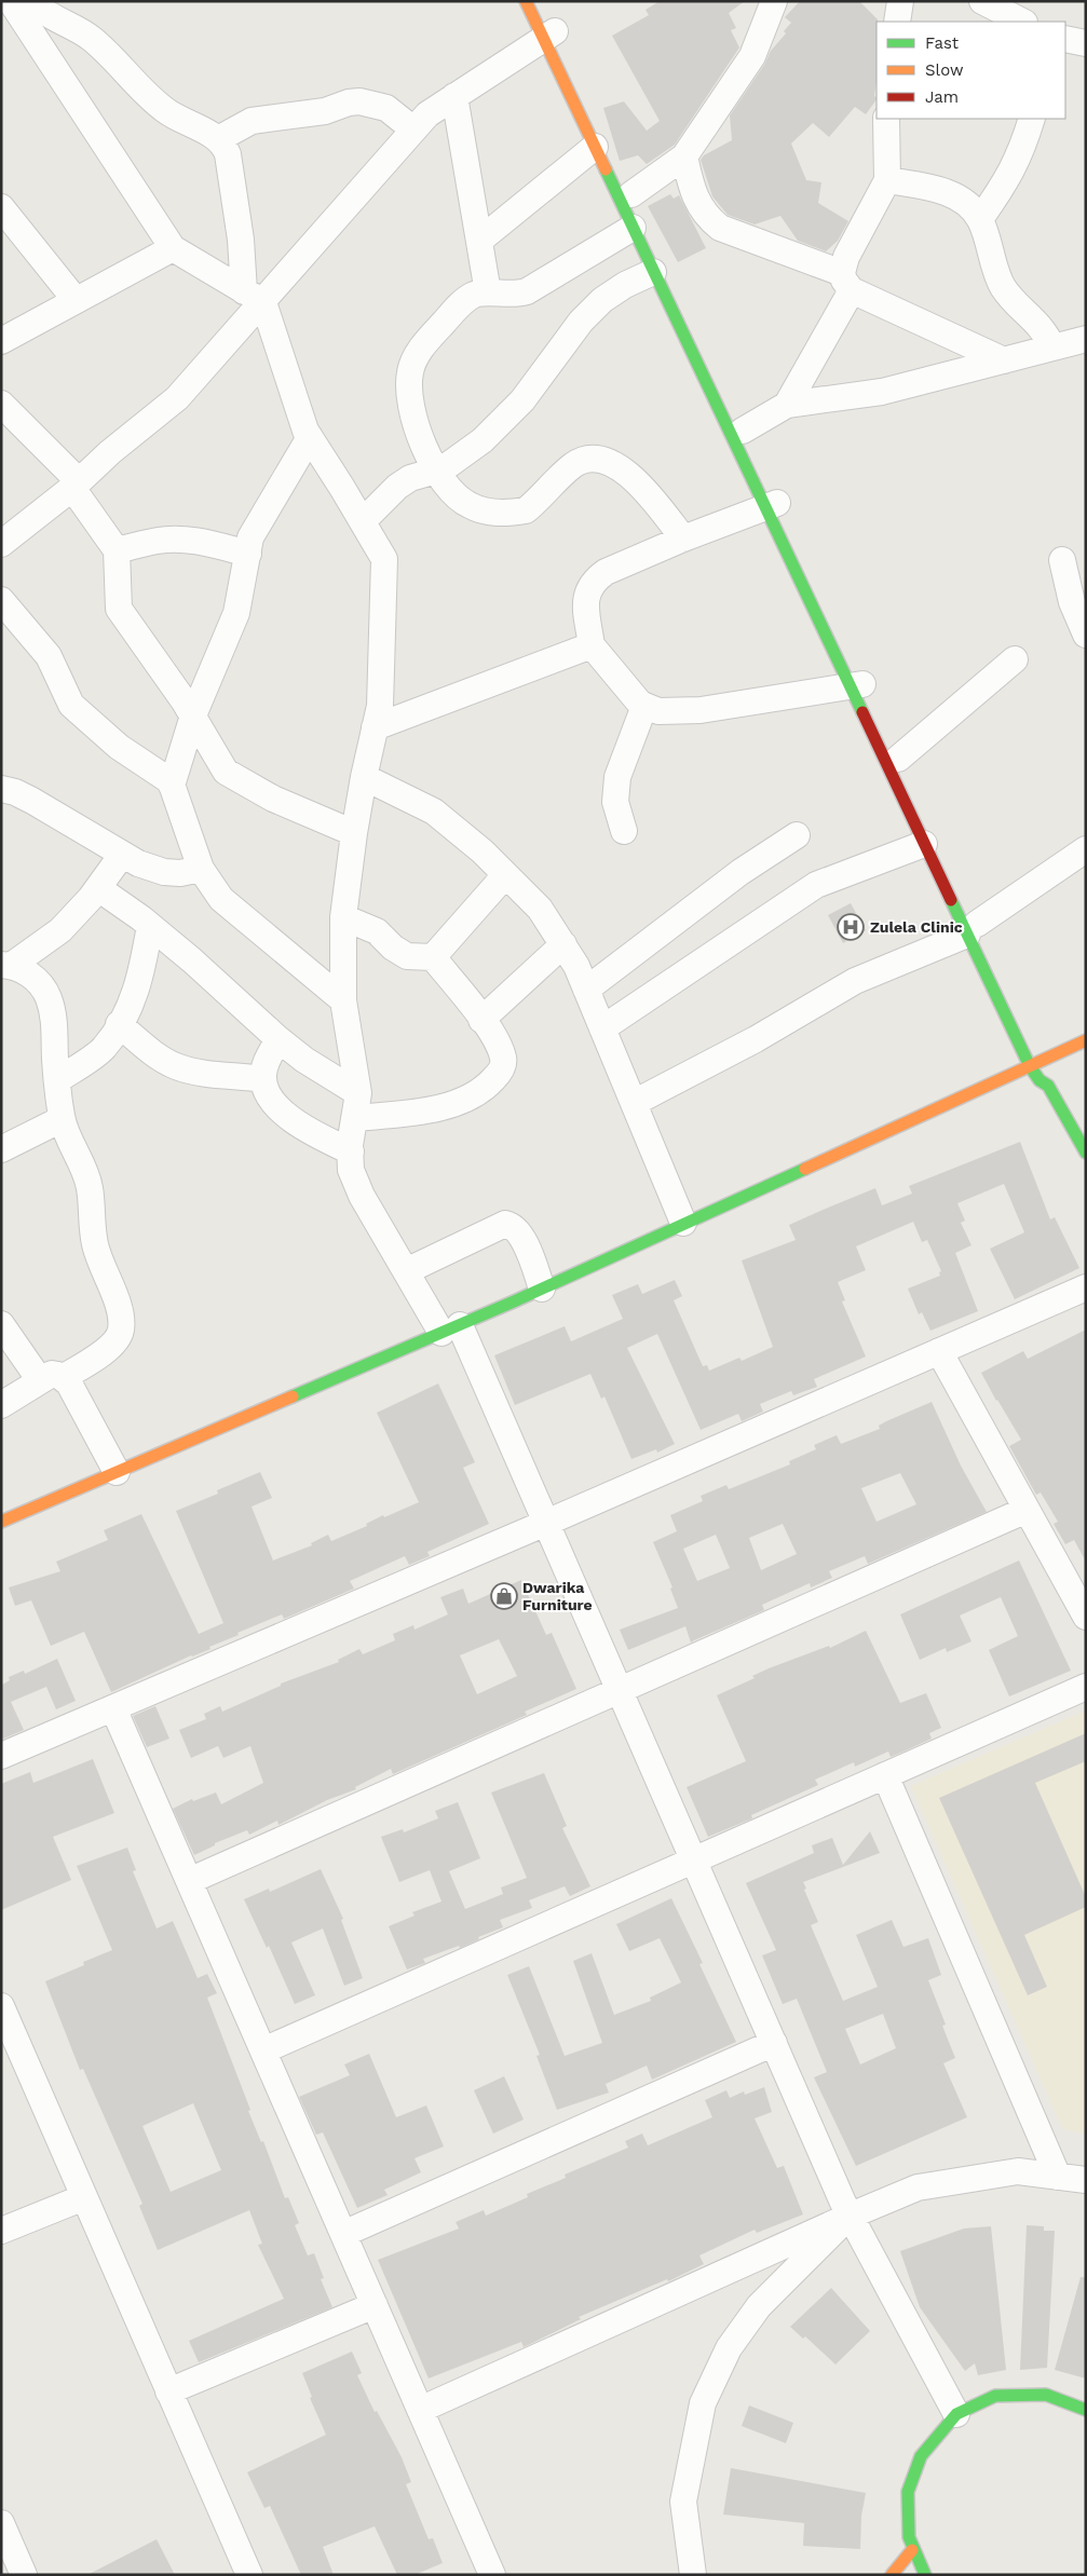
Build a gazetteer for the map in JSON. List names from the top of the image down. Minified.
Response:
{"places":{"hospital":["Zulela Clinic"],"shop":["Dwarika Furniture"]},"legend":["Fast","Slow","Jam"]}
